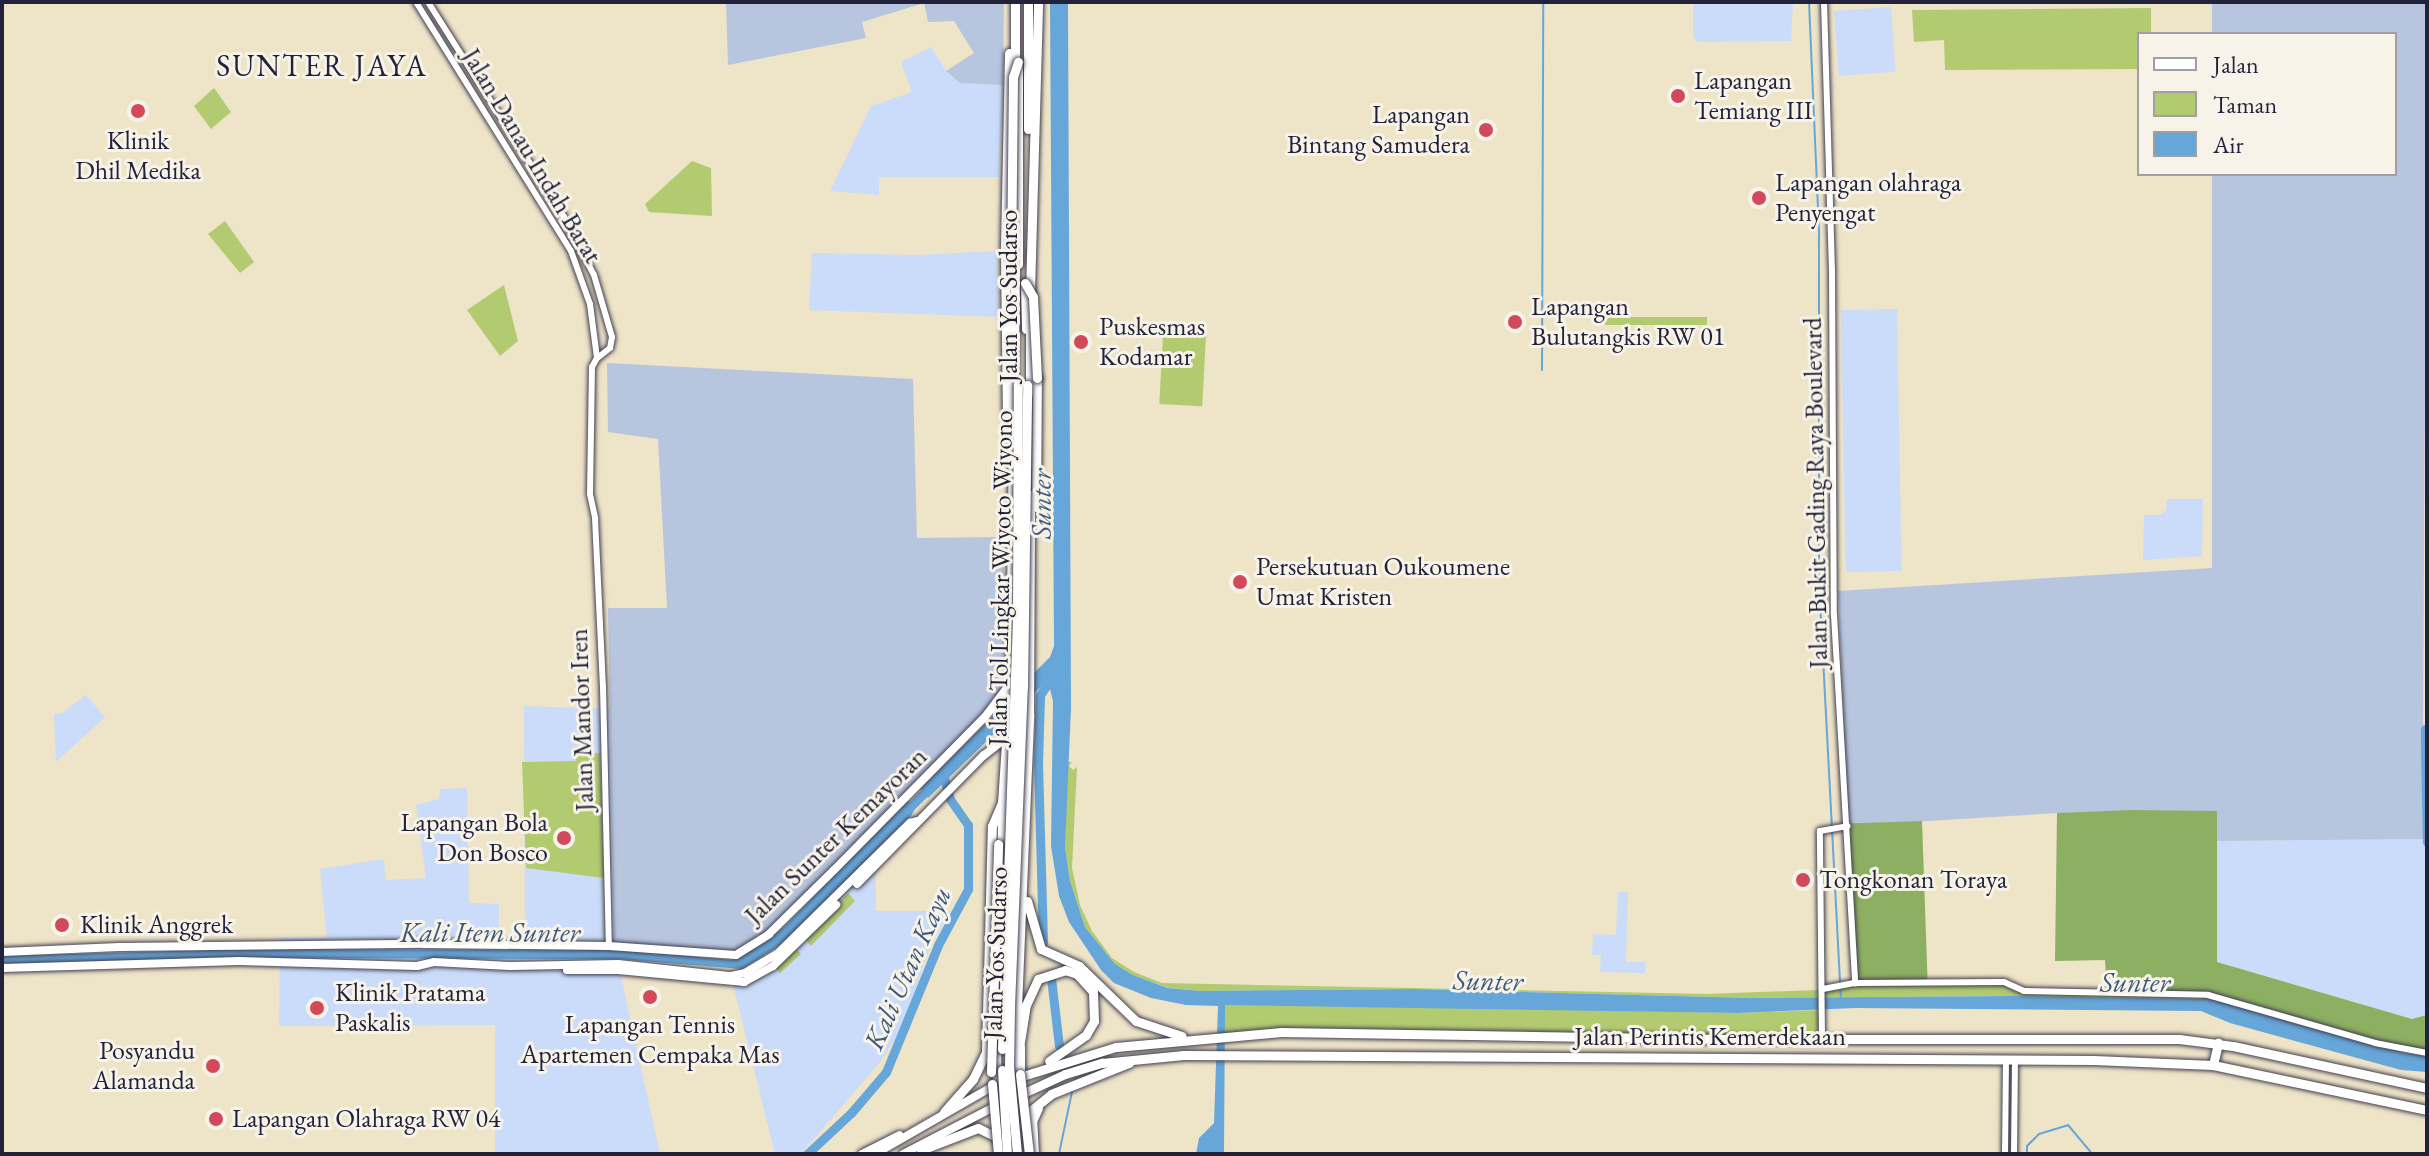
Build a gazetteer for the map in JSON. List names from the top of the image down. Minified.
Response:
{"streets":{"highway":["Jalan Yos Sudarso","Jalan Tol Lingkar Wiyoto Wiyono","Jalan Perintis Kemerdekaan"],"main road":["Jalan Sunter Kemayoran"],"street":["Jalan Danau Indah Barat","Jalan Bukit Gading Raya Boulevard","Jalan Mandor Iren"]},"crossings":[["Jalan Danau Indah Barat","Jalan Mandor Iren"],["Jalan Yos Sudarso","Jalan Tol Lingkar Wiyoto Wiyono"],["Jalan Yos Sudarso","Jalan Sunter Kemayoran"],["Jalan Mandor Iren","Jalan Sunter Kemayoran"]],"districts":["SUNTER JAYA"],"water":["Sunter","Kali Item Sunter","Kali Utan Kayu"],"places":["Lapangan Temiang III","Klinik Dhil Medika","Lapangan Bintang Samudera","Lapangan olahraga Penyengat","Lapangan Bulutangkis RW 01","Puskesmas Kodamar","Persekutuan Oukoumene Umat Kristen","Lapangan Bola Don Bosco","Tongkonan Toraya","Klinik Anggrek","Lapangan Tennis Apartemen Cempaka Mas","Klinik Pratama Paskalis","Posyandu Alamanda","Lapangan Olahraga RW 04"],"legend":["Jalan","Taman","Air"]}
